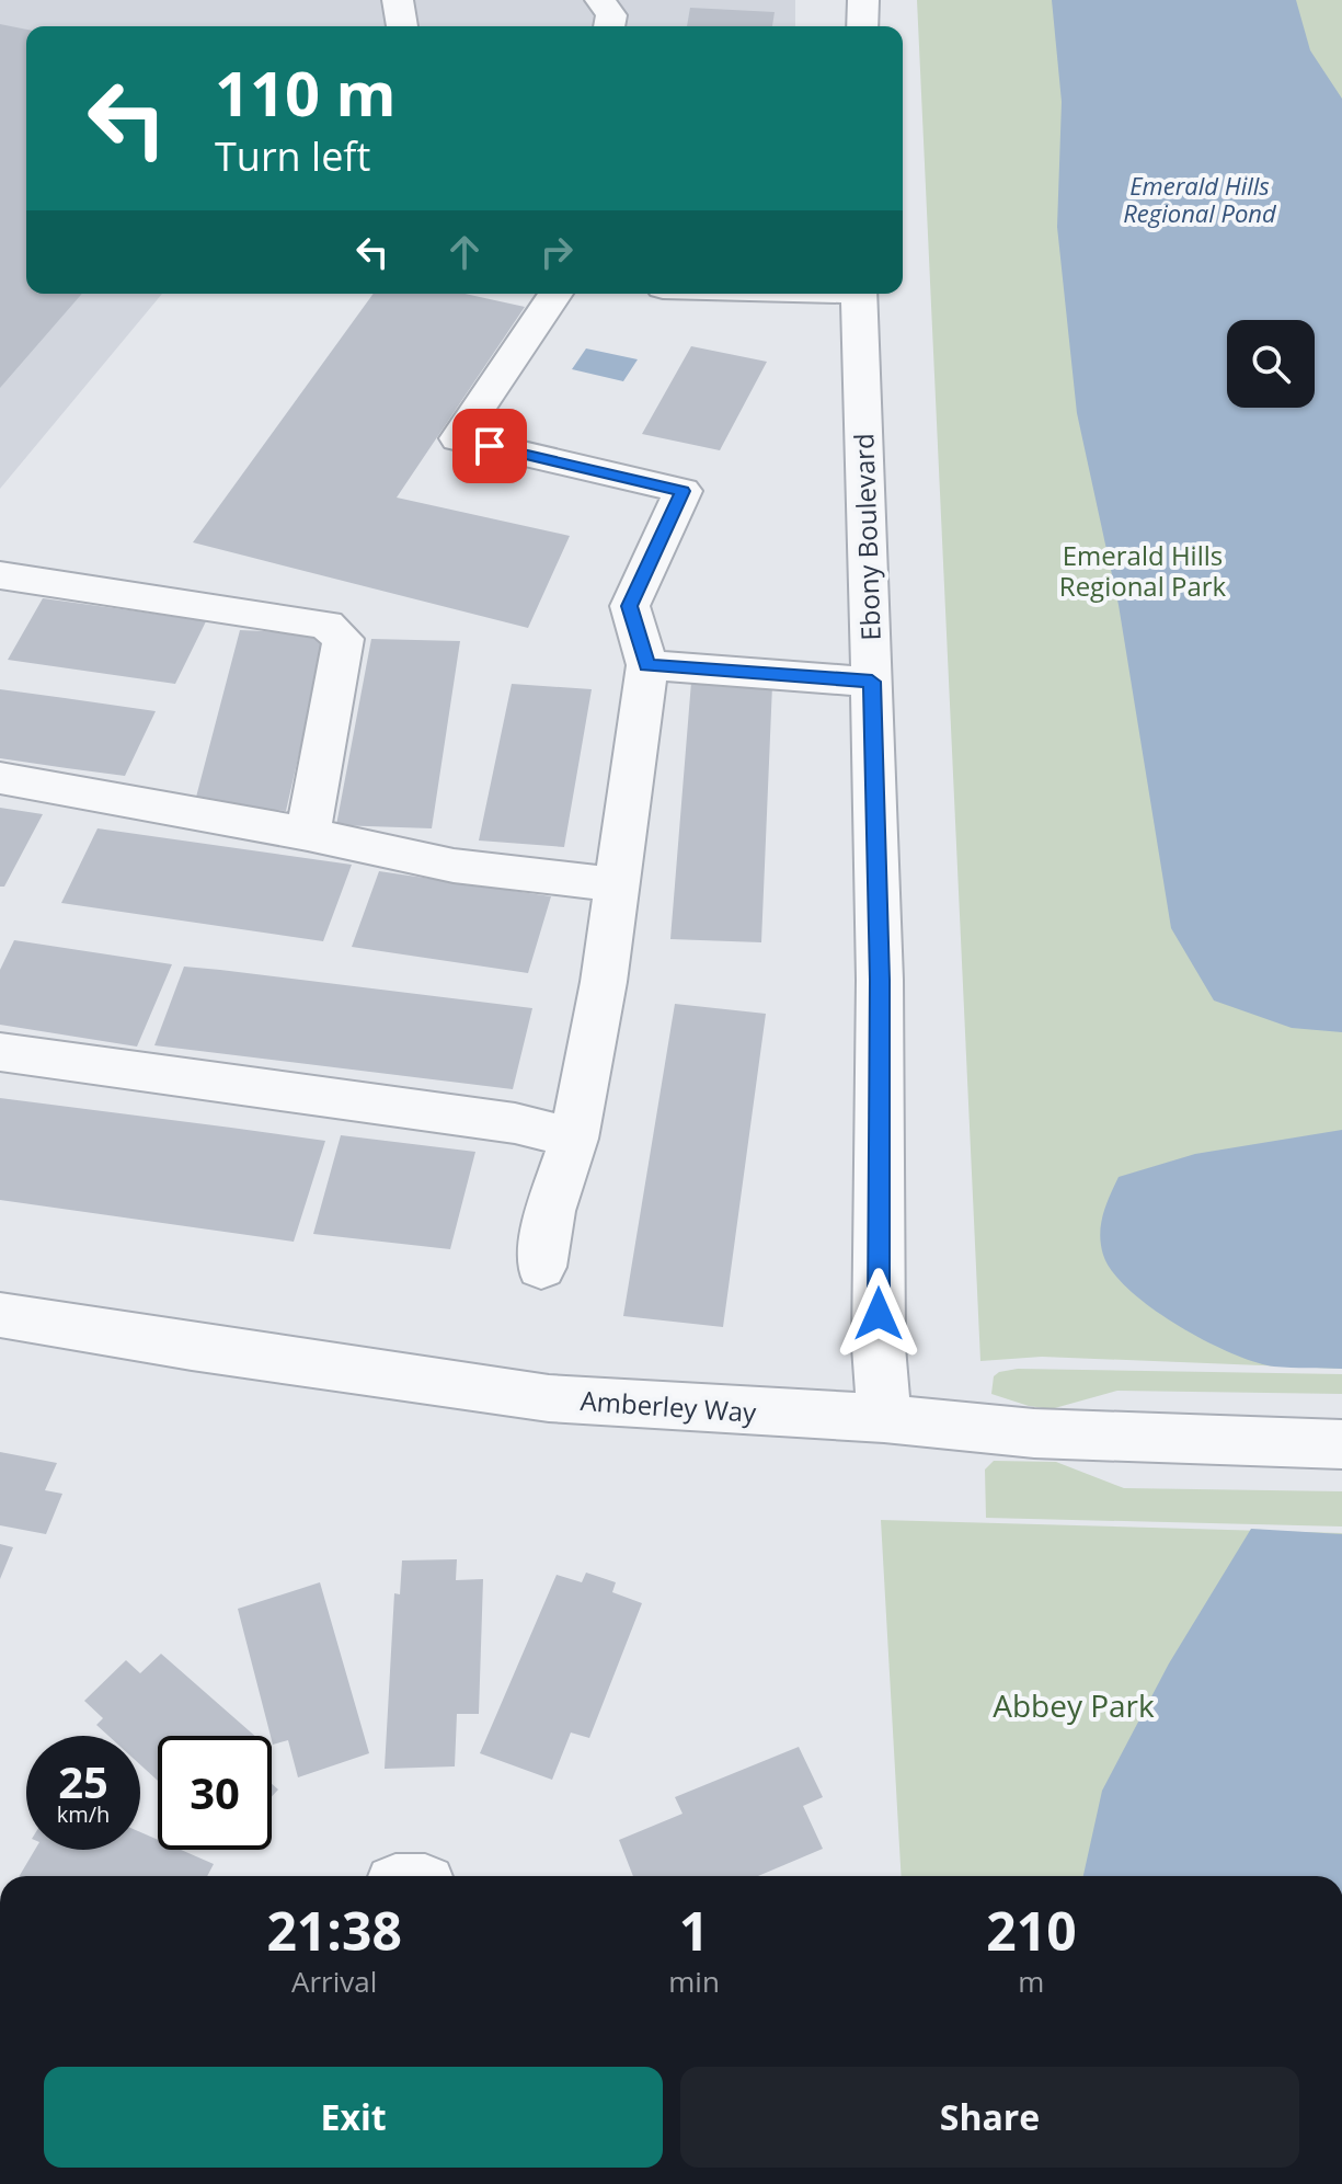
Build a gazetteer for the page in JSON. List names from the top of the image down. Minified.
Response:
{"streets":{"street":["Ebony Boulevard","Amberley Way"]},"crossings":[["Ebony Boulevard","Amberley Way"]],"water":["Emerald Hills Regional Pond"],"parks":["Emerald Hills Regional Park","Abbey Park"],"page":{"turn":["110 m","Turn left"],"speed":"25 km/h","limit":"30","eta":["21:38","Arrival","1","min","210","m"],"buttons":["Exit","Share"]}}
